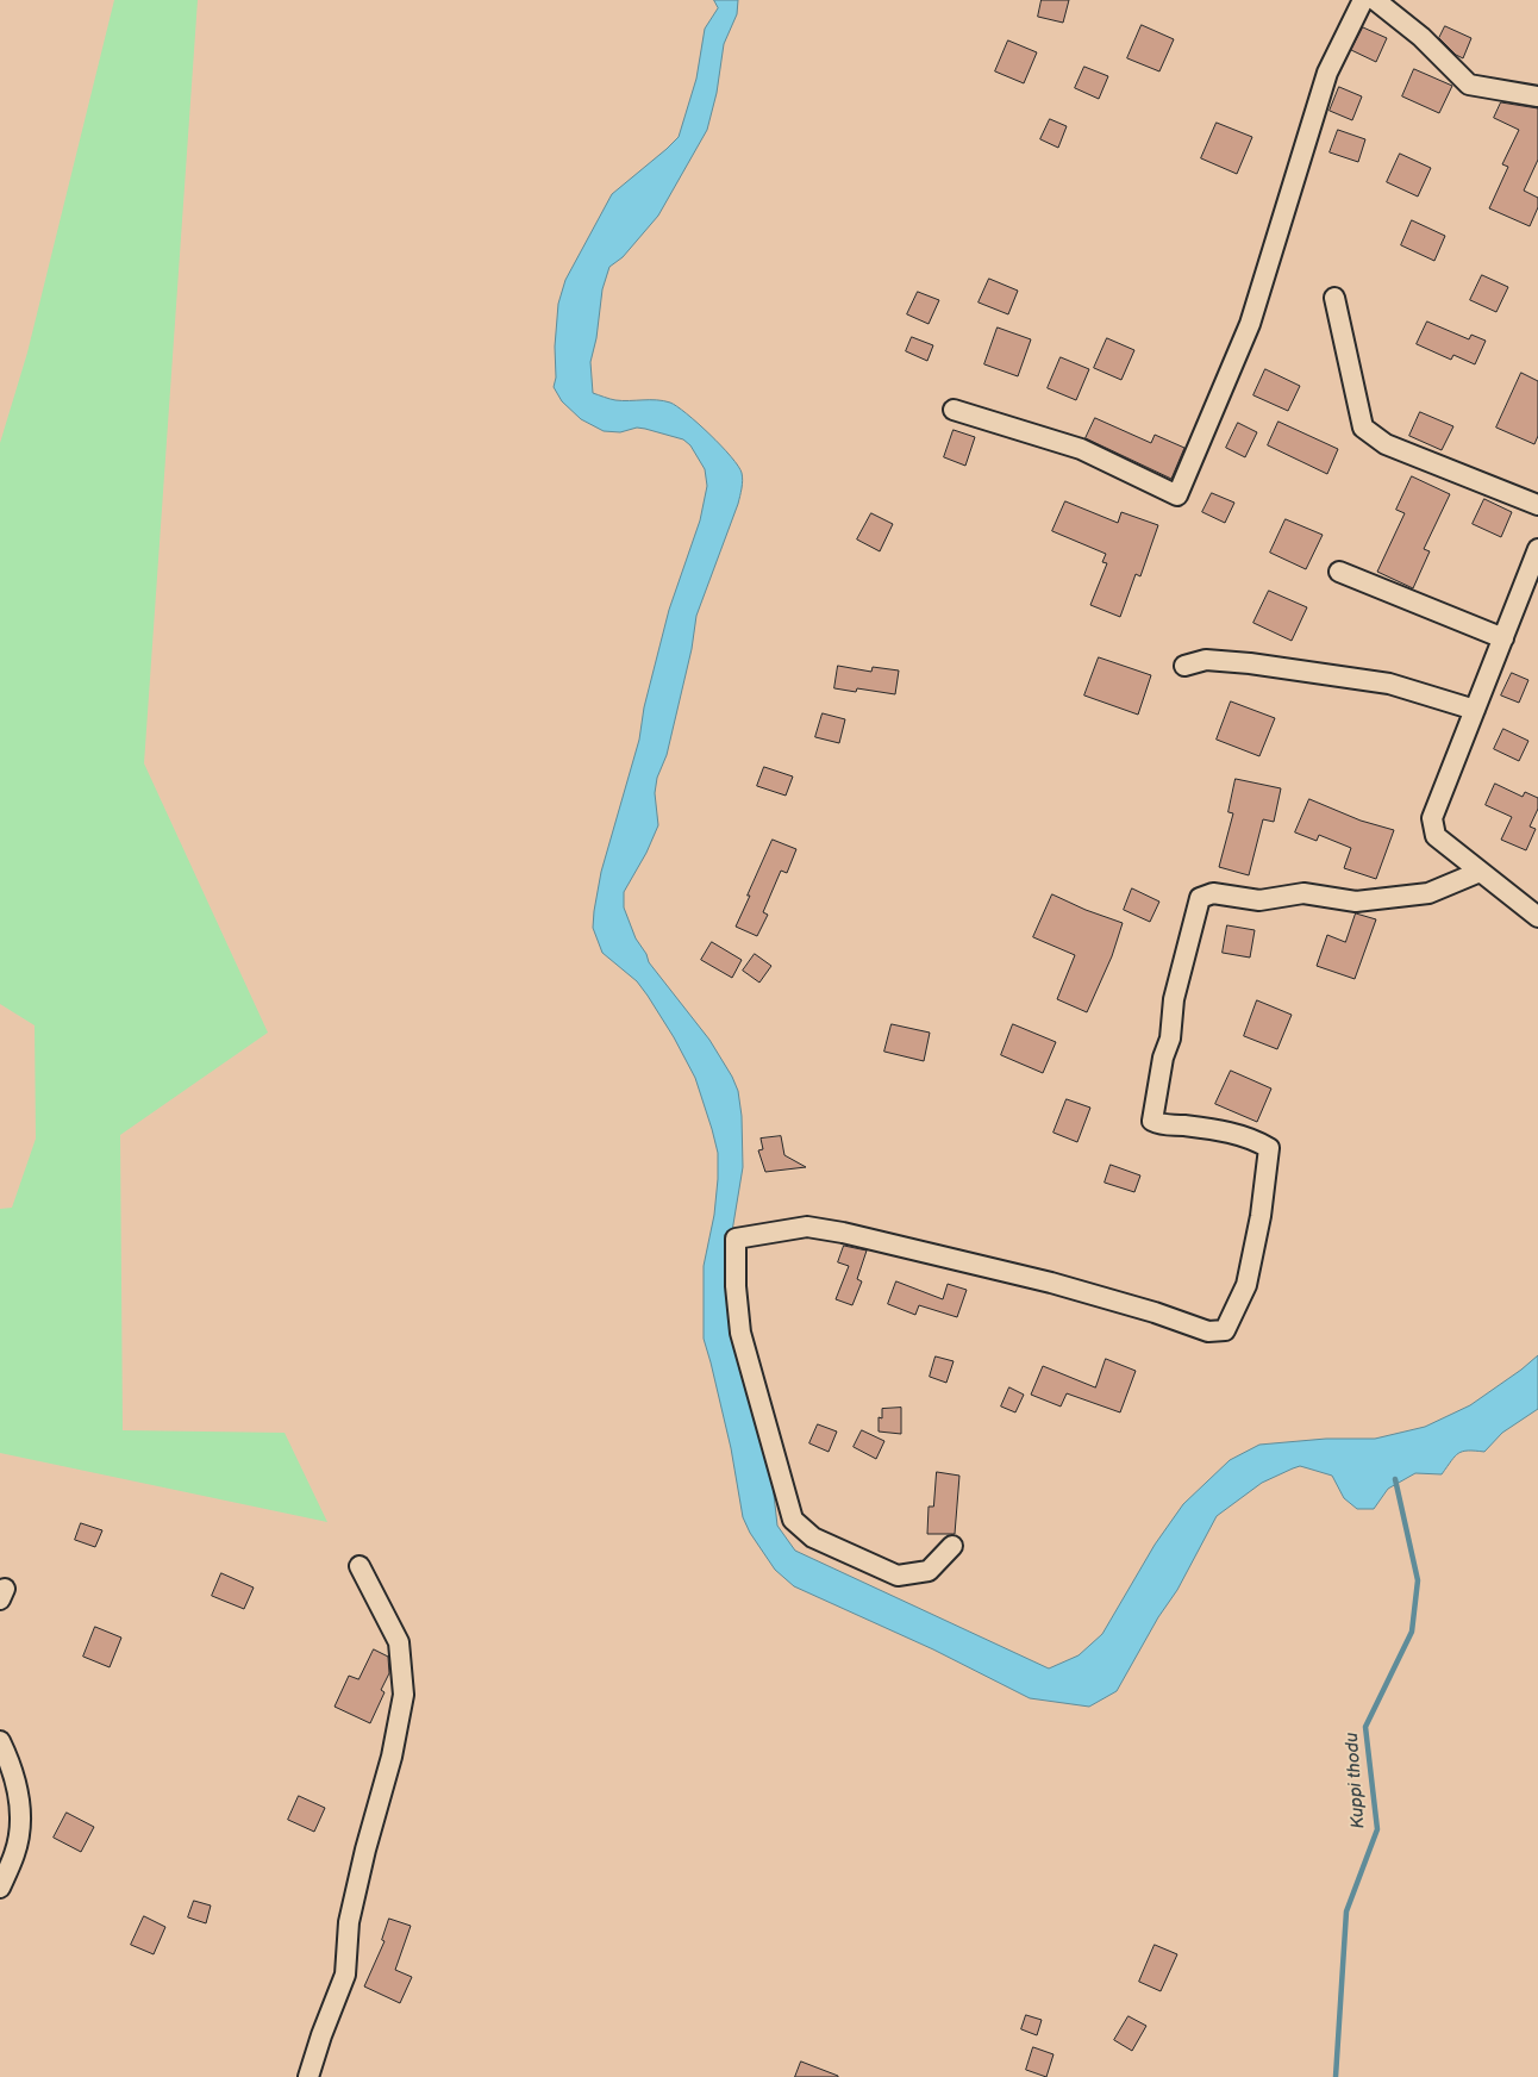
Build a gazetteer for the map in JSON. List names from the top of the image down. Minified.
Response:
{"water":["Kuppi thodu"]}
